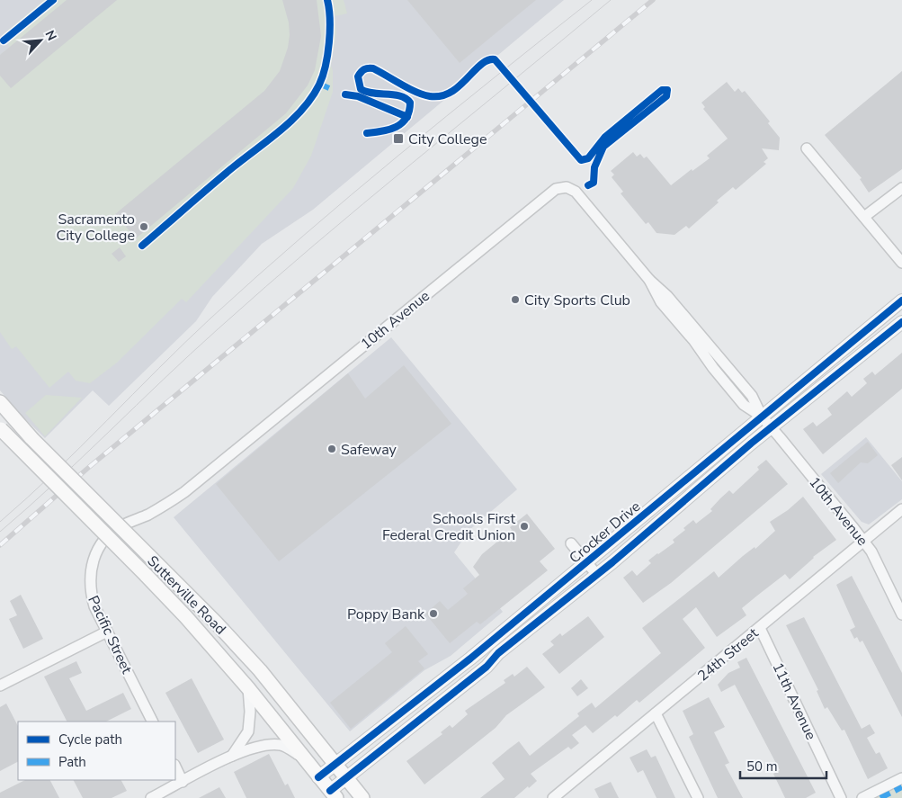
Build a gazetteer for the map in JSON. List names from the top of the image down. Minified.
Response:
{"streets":{"main road":["Sutterville Road"],"street":["10th Avenue","Crocker Drive","Pacific Street","24th Street","11th Avenue"]},"crossings":[["10th Avenue","Crocker Drive"],["10th Avenue","Pacific Street"],["10th Avenue","24th Street"],["Crocker Drive","Sutterville Road"],["24th Street","11th Avenue"]],"places":{"transit":["City College"],"other":["Sacramento City College","City Sports Club","Safeway","Schools First Federal Credit Union","Poppy Bank"]},"legend":["Cycle path","Path"],"scale_bar":"50 m","north":"top right"}
